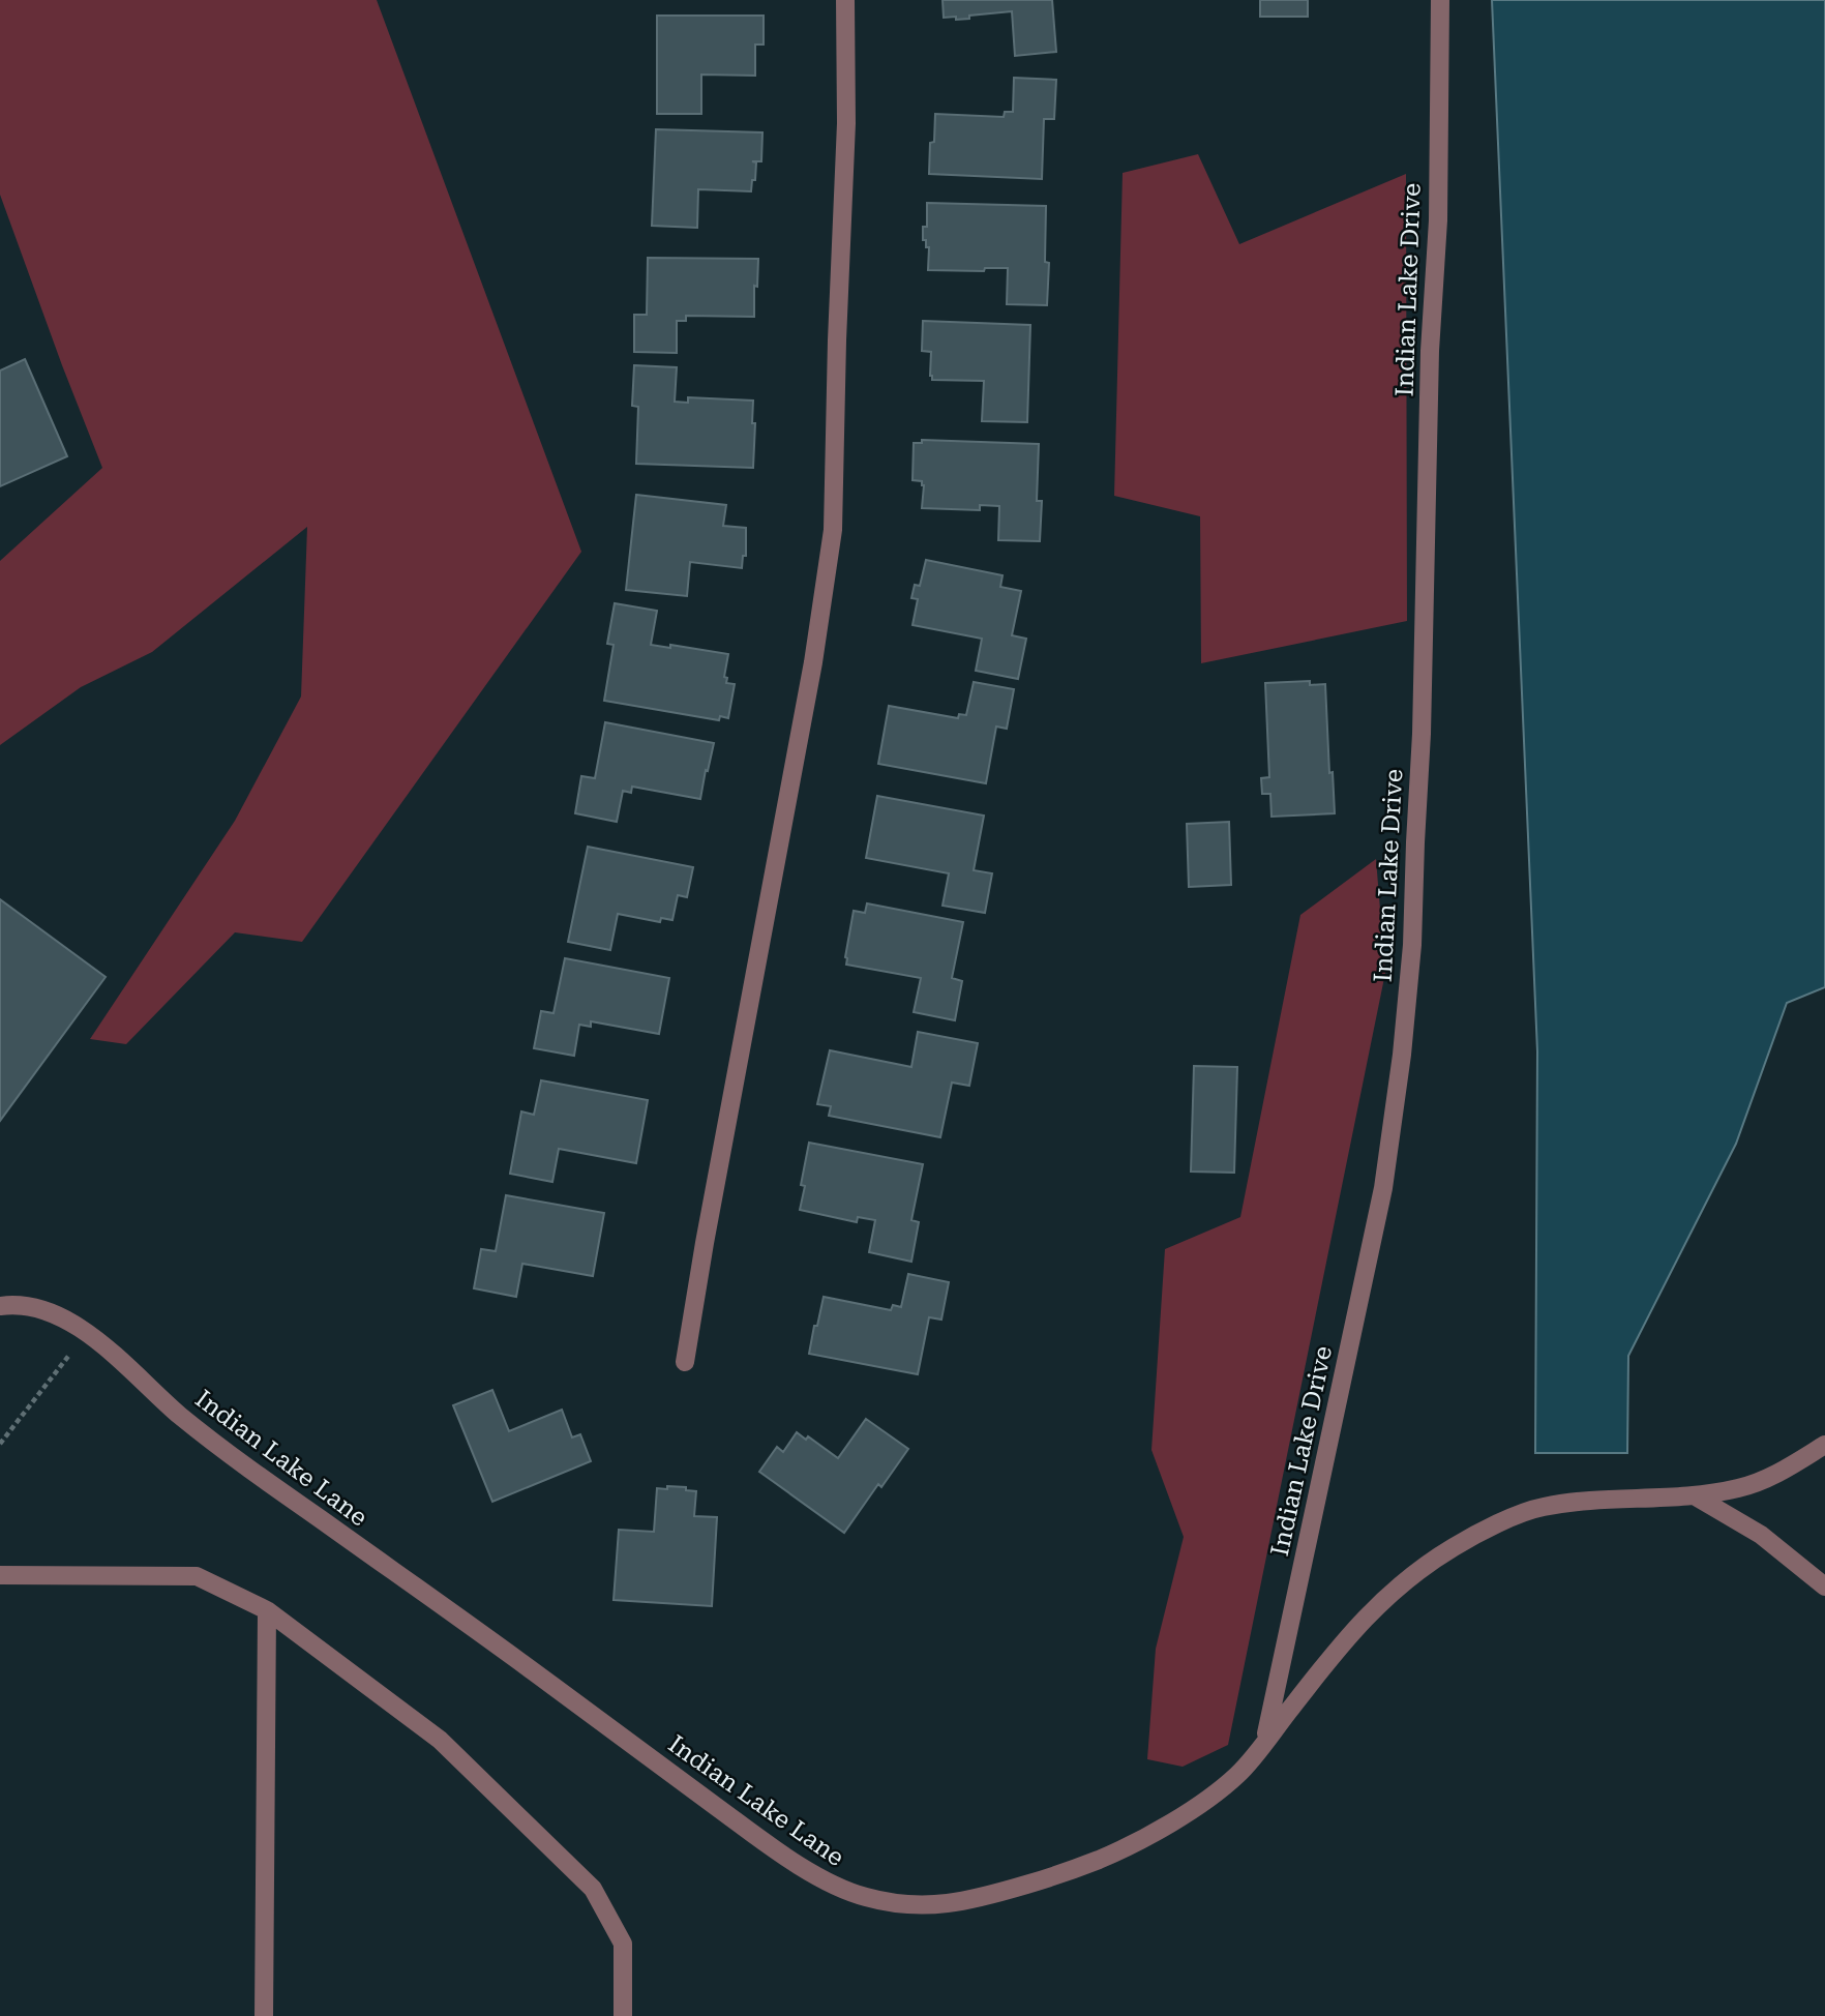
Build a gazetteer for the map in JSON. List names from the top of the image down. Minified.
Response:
{"streets":{"street":["Indian Lake Drive","Indian Lake Lane"]},"crossings":[["Indian Lake Drive","Indian Lake Lane"]]}
